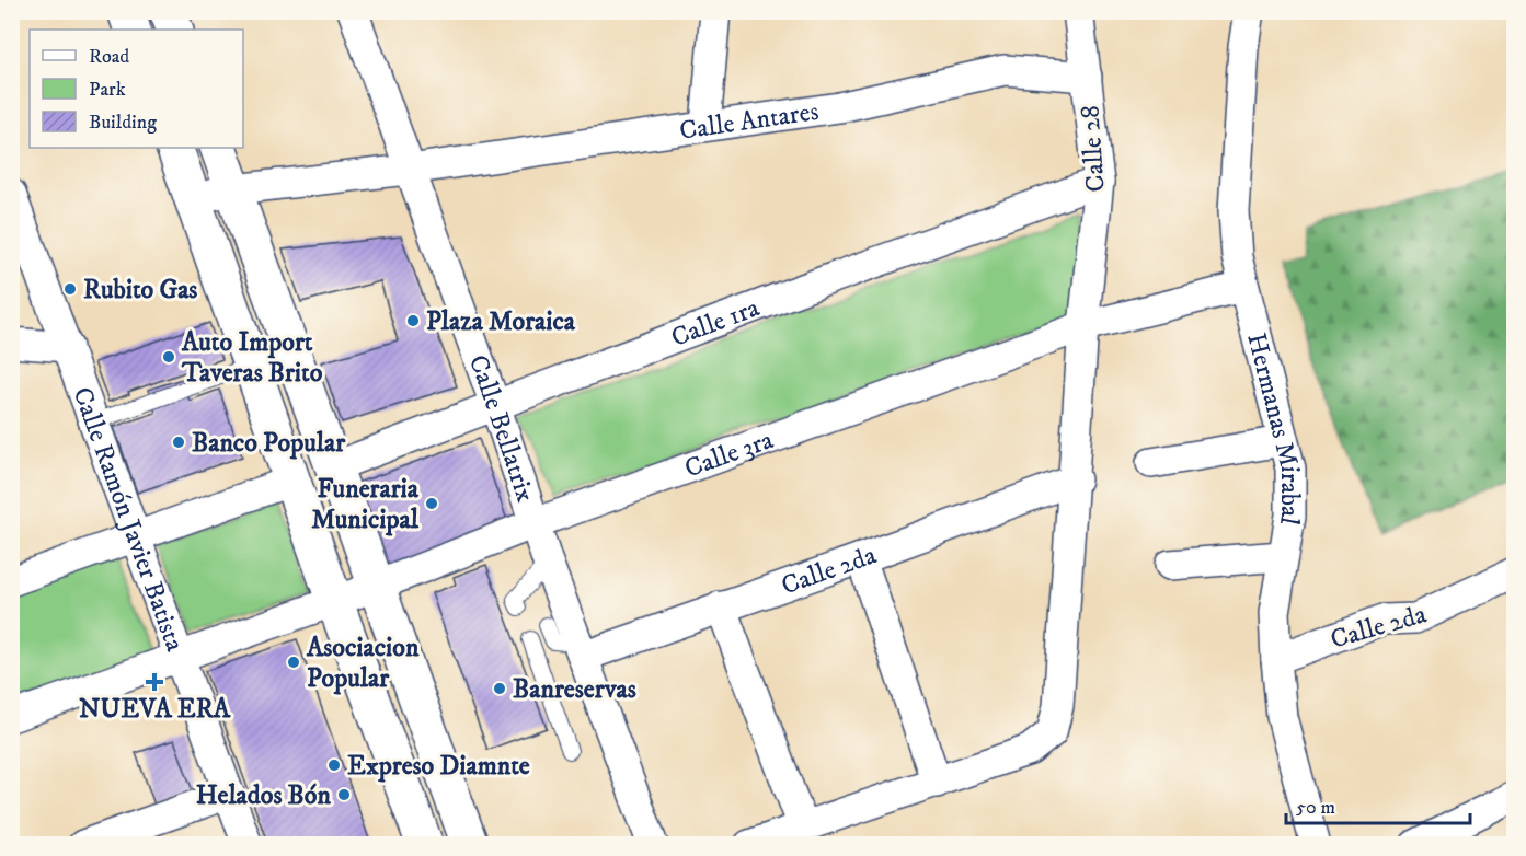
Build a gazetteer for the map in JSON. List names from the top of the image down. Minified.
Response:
{"streets":{"street":["Calle Antares","Calle 28","Calle 1ra","Calle Bellatrix","Hermanas Mirabal","Calle 3ra","Calle Ramón Javier Batista","Calle 2da"]},"crossings":[["Calle Antares","Calle 28"],["Calle Antares","Calle Bellatrix"],["Calle 28","Calle 1ra"],["Calle 28","Calle 3ra"],["Calle 1ra","Calle Bellatrix"],["Calle Bellatrix","Calle 3ra"],["Calle Bellatrix","Calle 2da"],["Hermanas Mirabal","Calle 3ra"],["Hermanas Mirabal","Calle 2da"],["Calle 3ra","Calle Ramón Javier Batista"]],"places":{"other":["Rubito Gas","Plaza Moraica","Auto Import Taveras Brito","Banco Popular","Funeraria Municipal","Asociacion Popular","Banreservas","Expreso Diamnte","Helados Bón"],"health":["NUEVA ERA"]},"legend":["Road","Park","Building"],"scale_bar":"50 m"}
